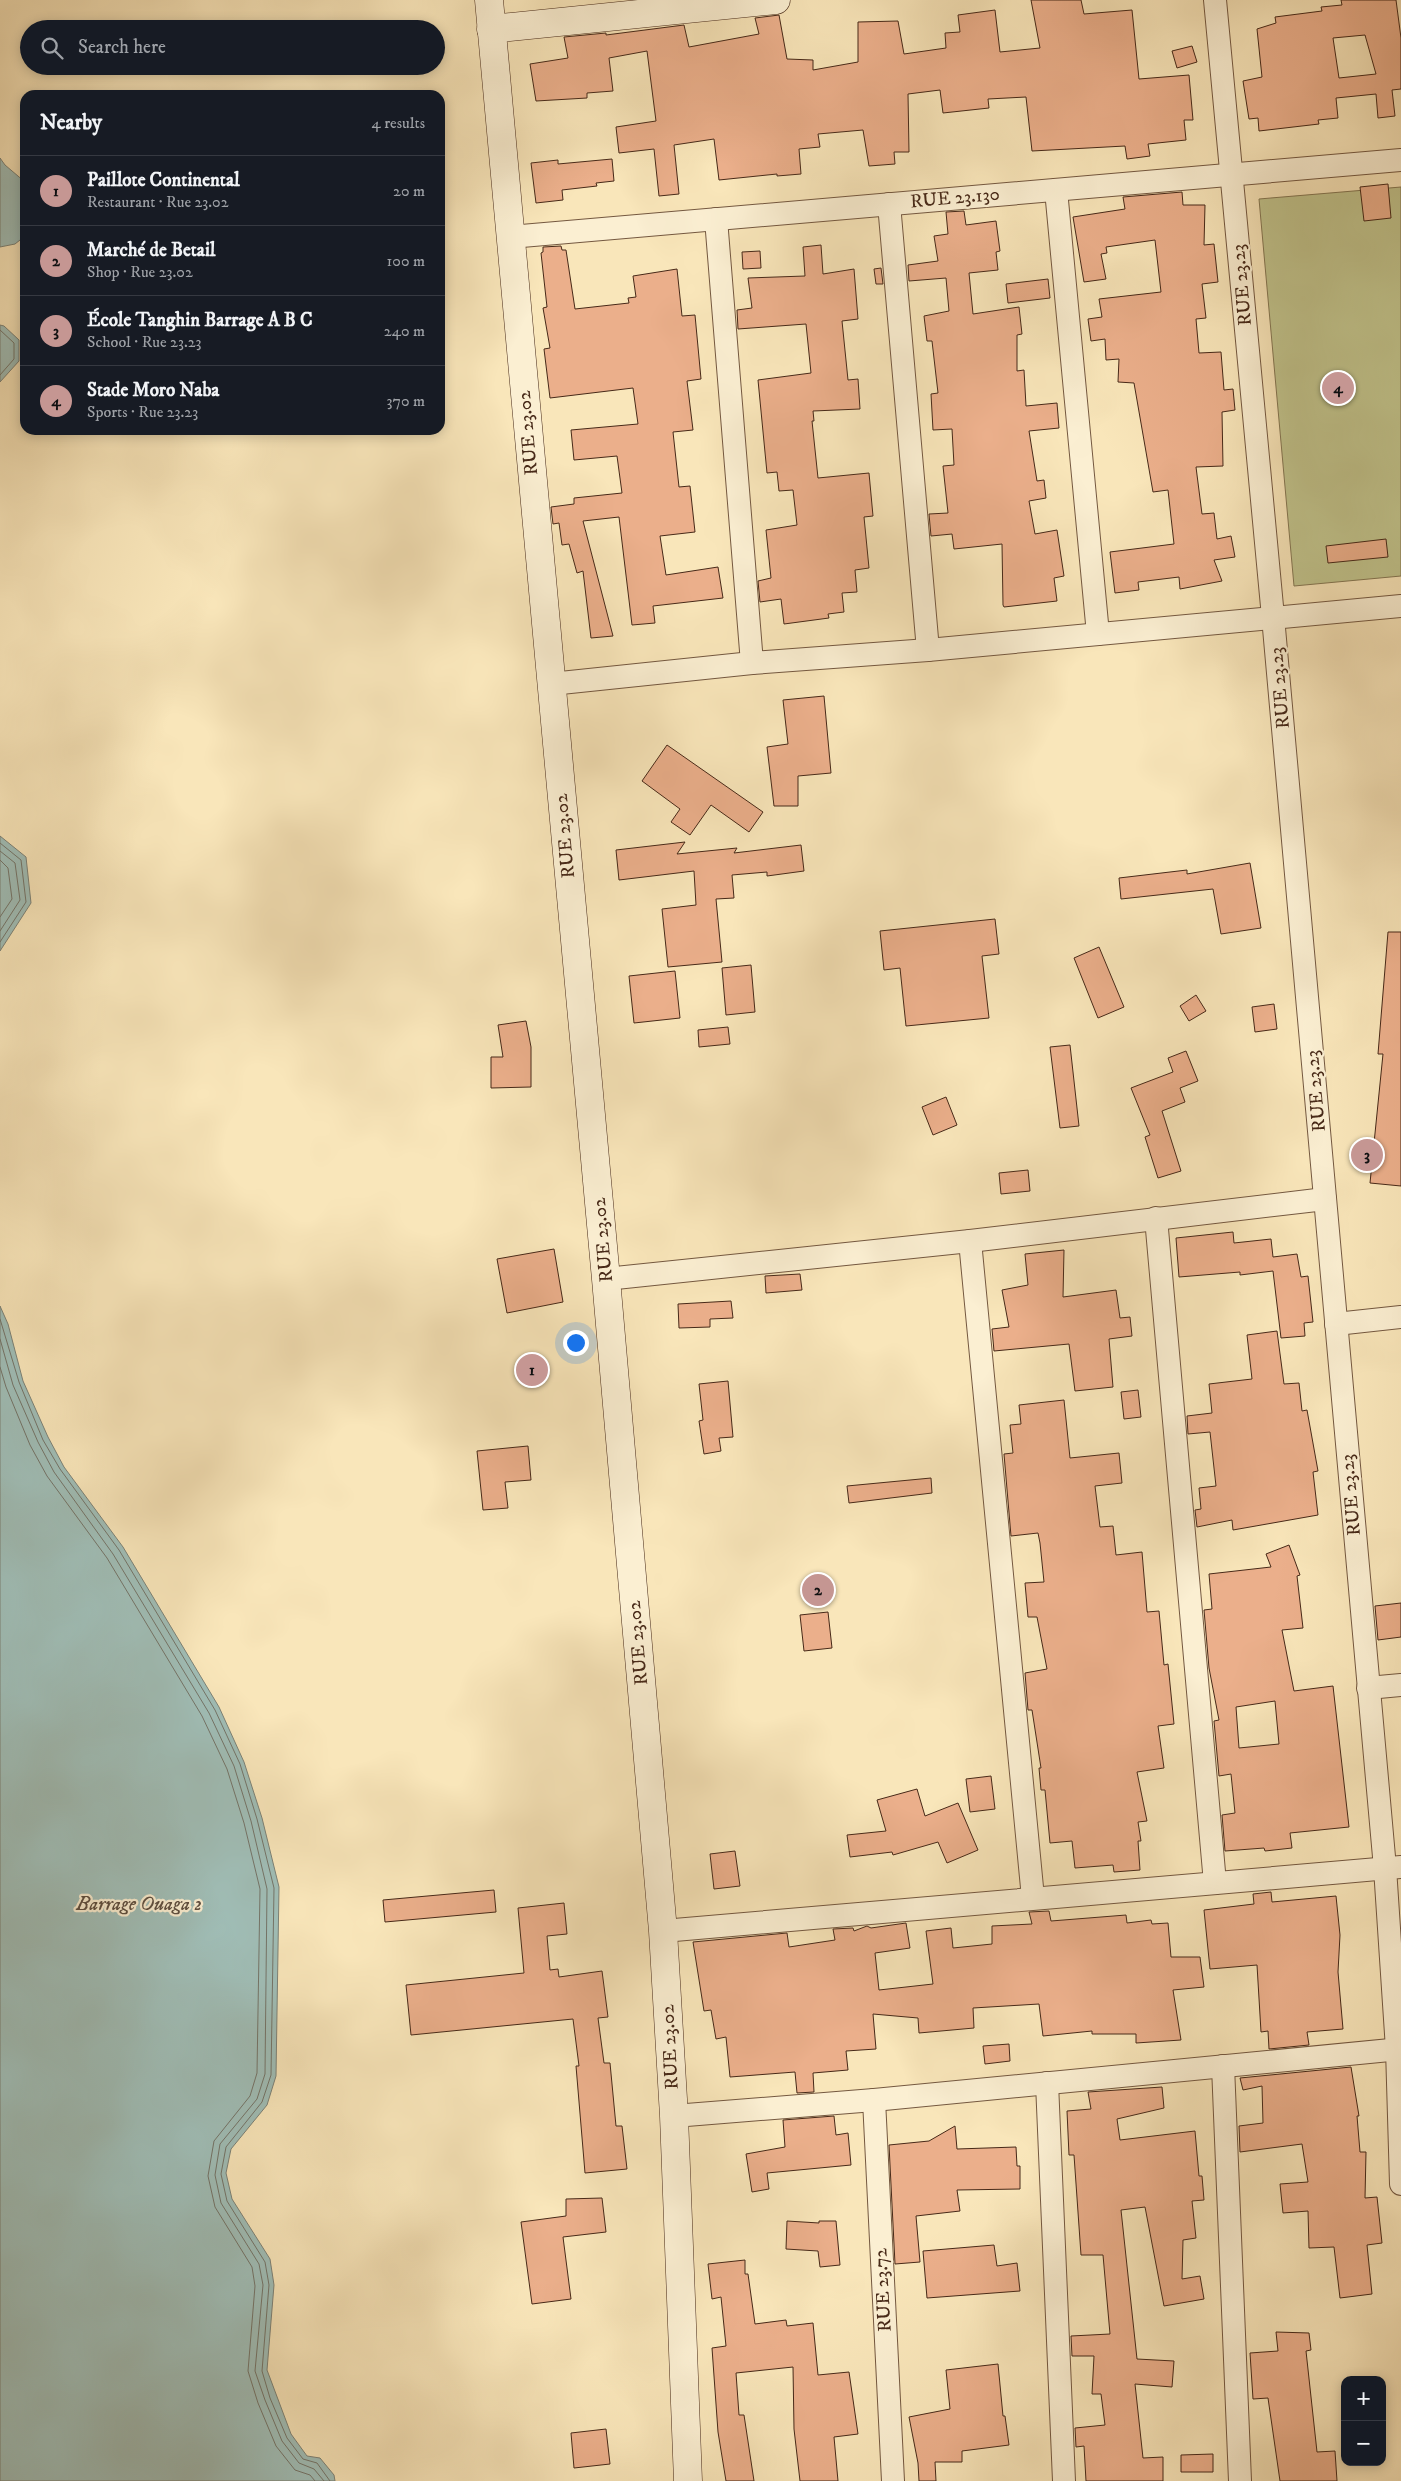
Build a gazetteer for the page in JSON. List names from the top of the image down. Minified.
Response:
{"streets":{"street":["RUE 23.130","RUE 23.23","RUE 23.02","RUE 23.72"]},"crossings":[["RUE 23.130","RUE 23.23"],["RUE 23.130","RUE 23.02"]],"water":["Barrage Ouaga 2"],"page":{"search":"Search here","heading":["Nearby","4 results"],"list":[{"mark":"1","name":"Paillote Continental","note":"Restaurant · Rue 23.02","value":"20 m"},{"mark":"2","name":"Marché de Betail","note":"Shop · Rue 23.02","value":"100 m"},{"mark":"3","name":"École Tanghin Barrage A B C","note":"School · Rue 23.23","value":"240 m"},{"mark":"4","name":"Stade Moro Naba","note":"Sports · Rue 23.23","value":"370 m"}],"pins":["4","3","1","2"],"map_buttons":["+","−"]}}
